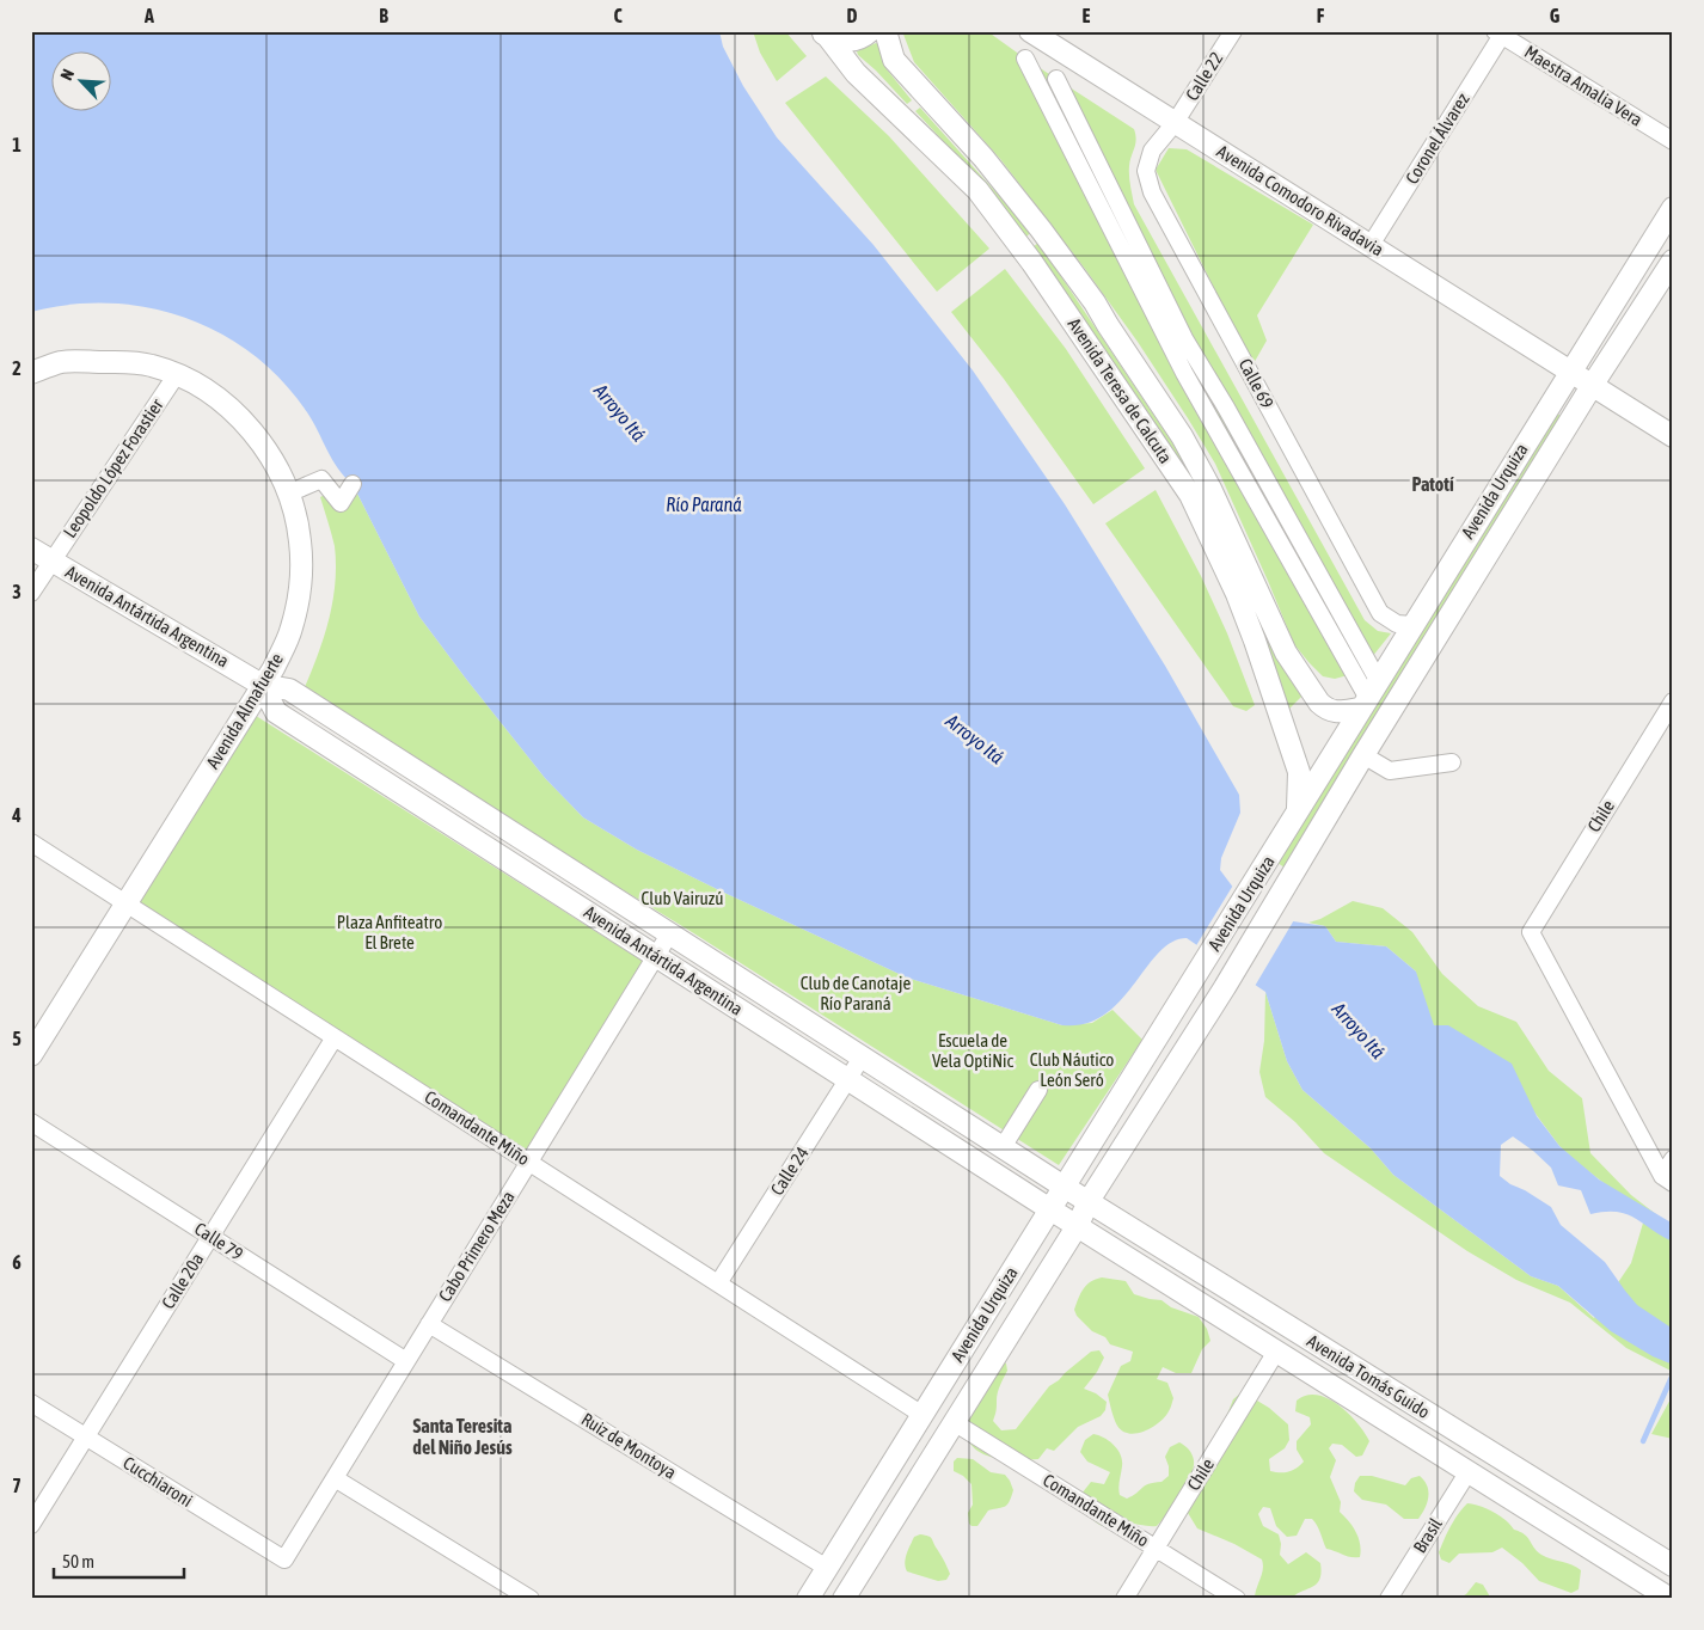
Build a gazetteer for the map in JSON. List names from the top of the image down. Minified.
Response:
{"streets":{"main road":["Avenida Comodoro Rivadavia","Avenida Teresa de Calcuta","Avenida Urquiza","Avenida Antártida Argentina","Avenida Almafuerte","Avenida Tomás Guido"],"street":["Calle 22","Maestra Amalia Vera","Coronel Álvarez","Calle 69","Leopoldo López Forastier","Chile","Comandante Miño","Calle 24","Calle 79","Cabo Primero Meza","Calle 20a","Ruiz de Montoya","Cucchiaroni","Brasil"]},"crossings":[["Calle 22","Avenida Comodoro Rivadavia"],["Calle 22","Calle 69"],["Maestra Amalia Vera","Coronel Álvarez"],["Coronel Álvarez","Avenida Comodoro Rivadavia"],["Avenida Comodoro Rivadavia","Calle 69"],["Avenida Comodoro Rivadavia","Avenida Urquiza"],["Calle 69","Avenida Urquiza"],["Avenida Teresa de Calcuta","Avenida Urquiza"],["Leopoldo López Forastier","Avenida Antártida Argentina"],["Leopoldo López Forastier","Avenida Almafuerte"],["Avenida Urquiza","Avenida Antártida Argentina"],["Avenida Urquiza","Comandante Miño"],["Avenida Urquiza","Avenida Tomás Guido"],["Avenida Urquiza","Ruiz de Montoya"],["Avenida Antártida Argentina","Avenida Almafuerte"],["Avenida Antártida Argentina","Calle 24"],["Avenida Antártida Argentina","Cabo Primero Meza"],["Avenida Antártida Argentina","Avenida Tomás Guido"],["Avenida Almafuerte","Comandante Miño"],["Chile","Comandante Miño"],["Chile","Avenida Tomás Guido"],["Comandante Miño","Calle 24"],["Comandante Miño","Cabo Primero Meza"],["Comandante Miño","Calle 20a"],["Calle 79","Cabo Primero Meza"],["Calle 79","Calle 20a"],["Cabo Primero Meza","Ruiz de Montoya"],["Cabo Primero Meza","Cucchiaroni"],["Calle 20a","Cucchiaroni"],["Avenida Tomás Guido","Brasil"]],"districts":["Patotí","Santa Teresita del Niño Jesús"],"water":["Arroyo Itá","Río Paraná"],"parks":["Club Vairuzú","Plaza Anfiteatro El Brete","Club de Canotaje Río Paraná","Escuela de Vela OptiNic","Club Náutico León Seró"],"scale_bar":"50 m","north":"top left","grid":{"columns":["A","B","C","D","E","F","G"],"rows":["1","2","3","4","5","6","7"]}}
